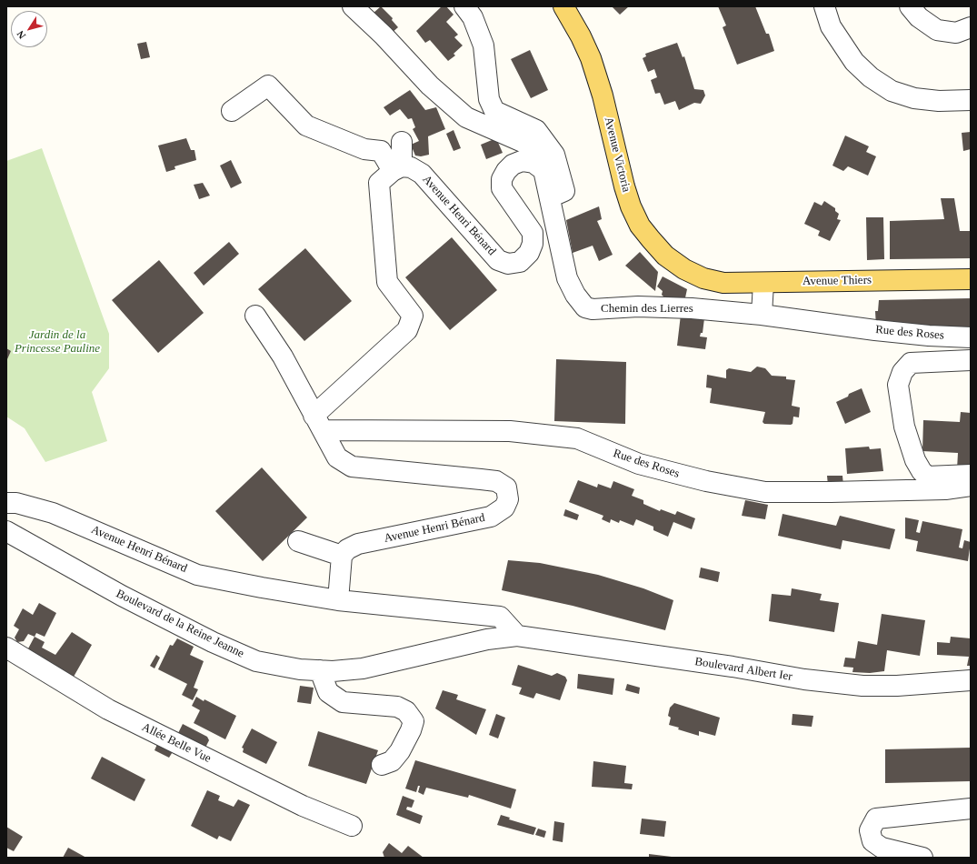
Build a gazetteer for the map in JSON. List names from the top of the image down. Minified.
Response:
{"streets":{"main road":["Avenue Victoria","Avenue Thiers"],"street":["Avenue Henri Bénard","Chemin des Lierres","Rue des Roses","Boulevard de la Reine Jeanne","Boulevard Albert Ier","Allée Belle Vue"]},"crossings":[["Avenue Victoria","Avenue Thiers"],["Avenue Henri Bénard","Rue des Roses"],["Avenue Henri Bénard","Boulevard de la Reine Jeanne"],["Avenue Henri Bénard","Boulevard Albert Ier"],["Chemin des Lierres","Rue des Roses"],["Boulevard de la Reine Jeanne","Boulevard Albert Ier"]],"parks":["Jardin de la Princesse Pauline"],"north":"bottom left"}
